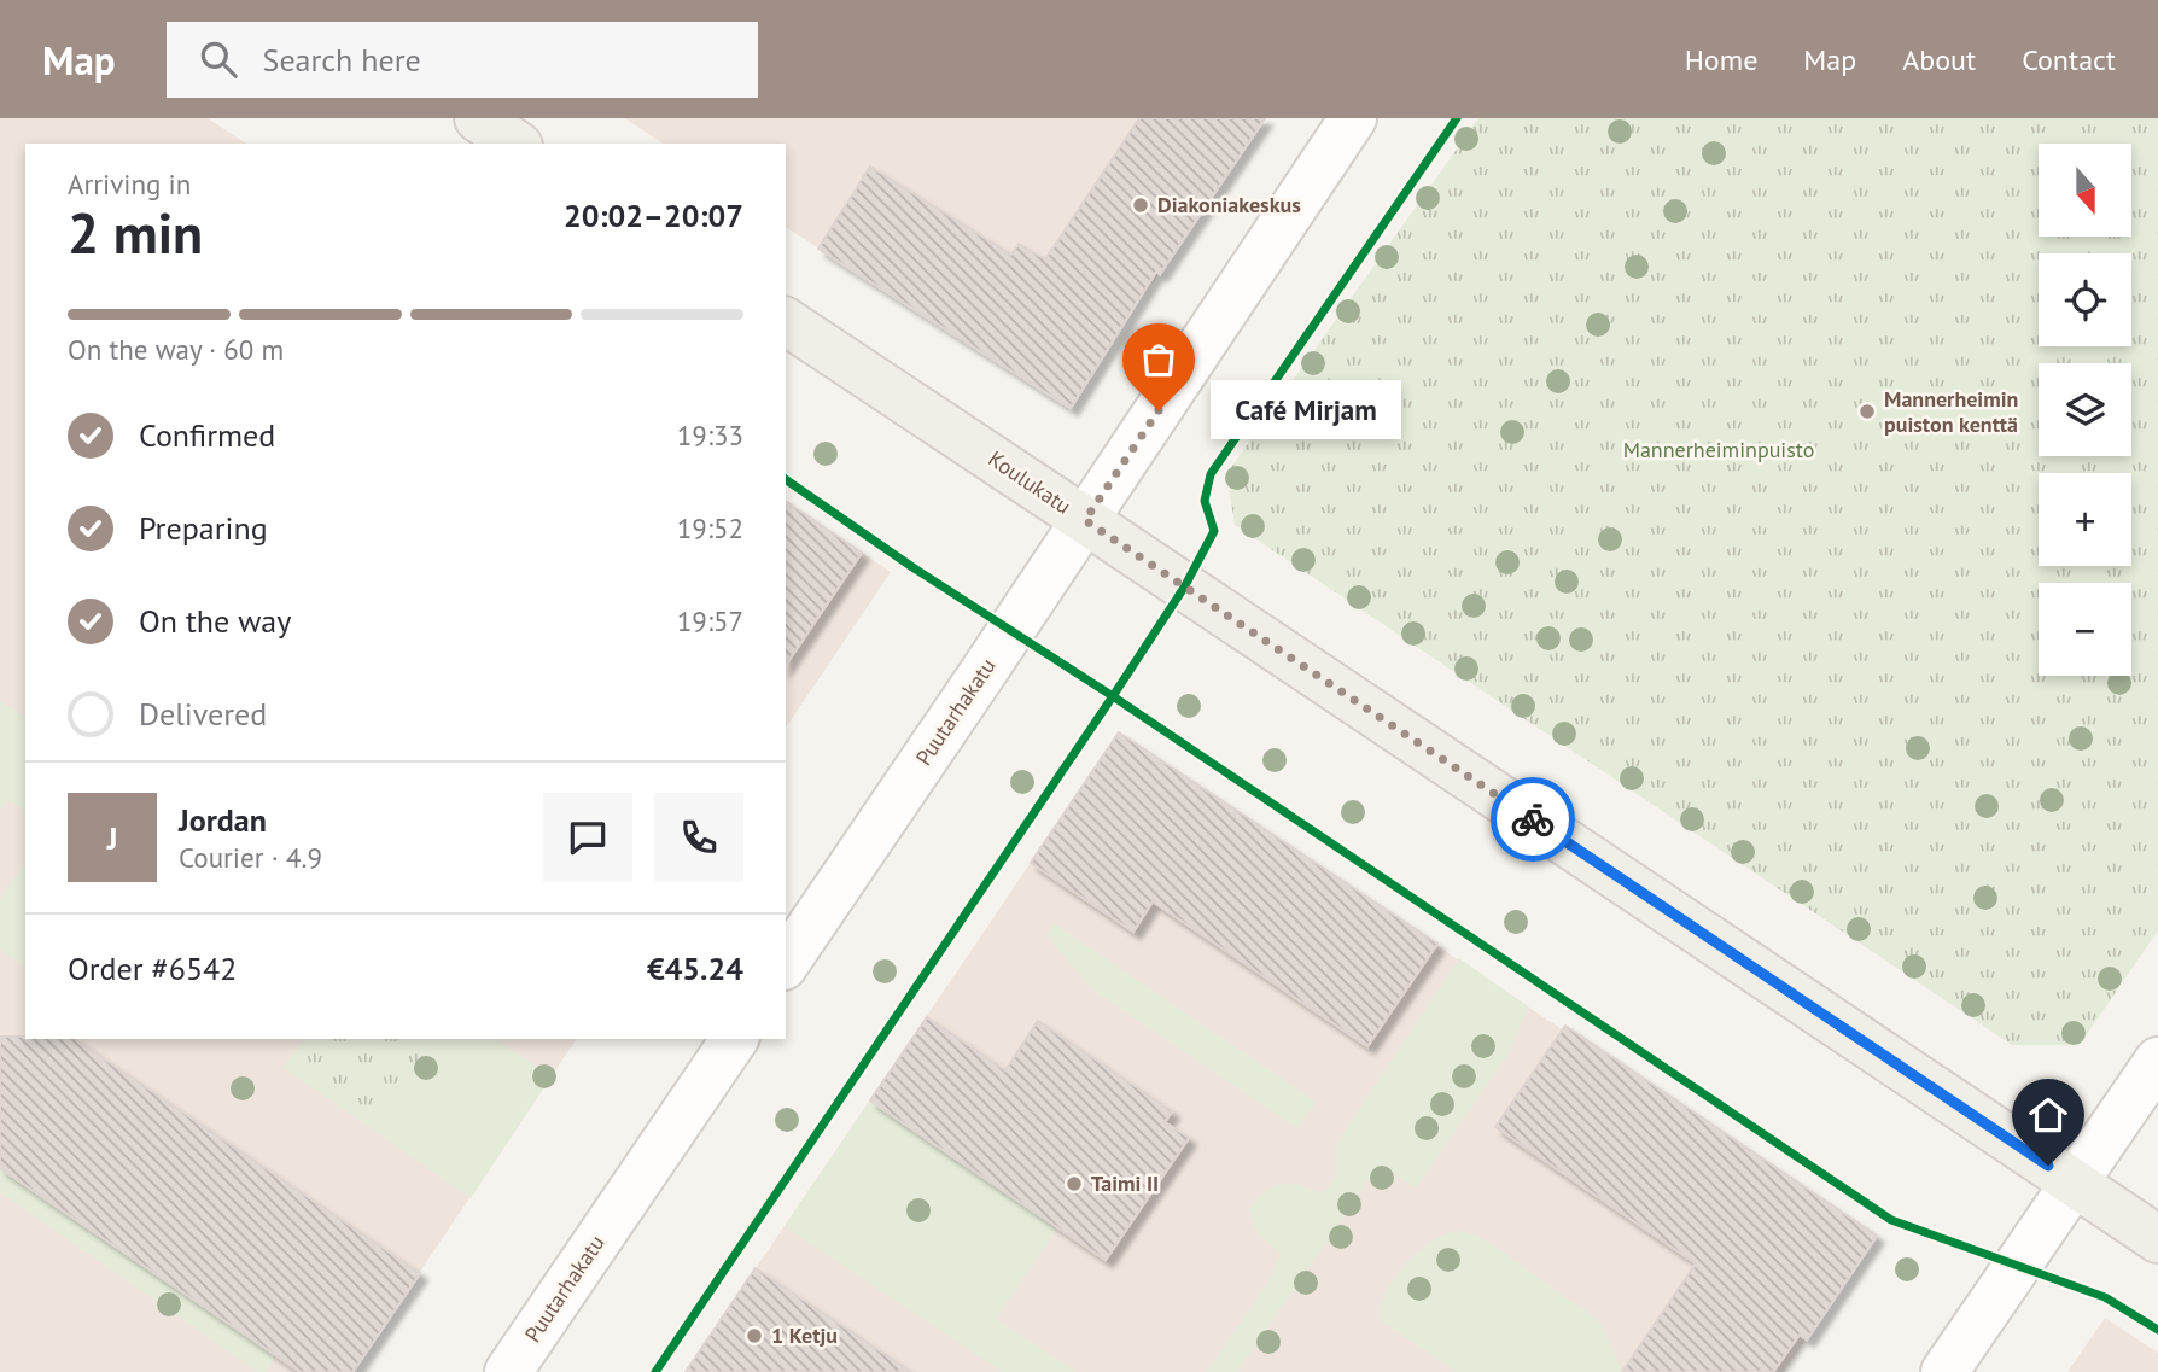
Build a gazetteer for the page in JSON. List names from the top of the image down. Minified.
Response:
{"streets":{"main road":["Koulukatu"],"street":["Puutarhakatu"]},"crossings":[["Koulukatu","Puutarhakatu"]],"parks":["Mannerheiminpuisto"],"places":["Diakoniakeskus","Café Mirjam","Mannerheimin puiston kenttä","Taimi II","1 Ketju"],"north":"bottom","page":{"header":"Map","search":"Search here","nav":["Home","Map","About","Contact"],"map_buttons":["+","−"],"heading":["2 min","Arriving in","20:02–20:07"],"panel":["Jordan","Courier · 4.9","Order #6542","€45.24"],"bar":"On the way · 60 m","bubble":"Café Mirjam","list":[["Confirmed","19:33"],["Preparing","19:52"],["On the way","19:57"],"Delivered"],"round":"J"}}
